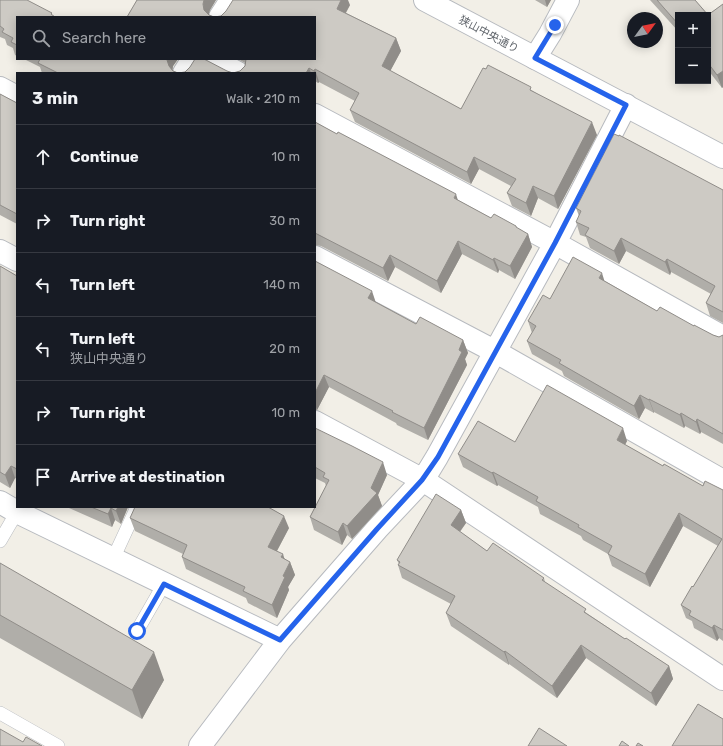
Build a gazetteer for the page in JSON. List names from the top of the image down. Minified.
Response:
{"streets":{"street":["狭山中央通り"]},"north":"top right","page":{"map_buttons":["+","−"],"search":"Search here","heading":["3 min","Walk · 210 m"],"list":[["Continue","10 m"],["Turn right","30 m"],["Turn left","140 m"],["Turn left","狭山中央通り","20 m"],["Turn right","10 m"],"Arrive at destination"]}}
